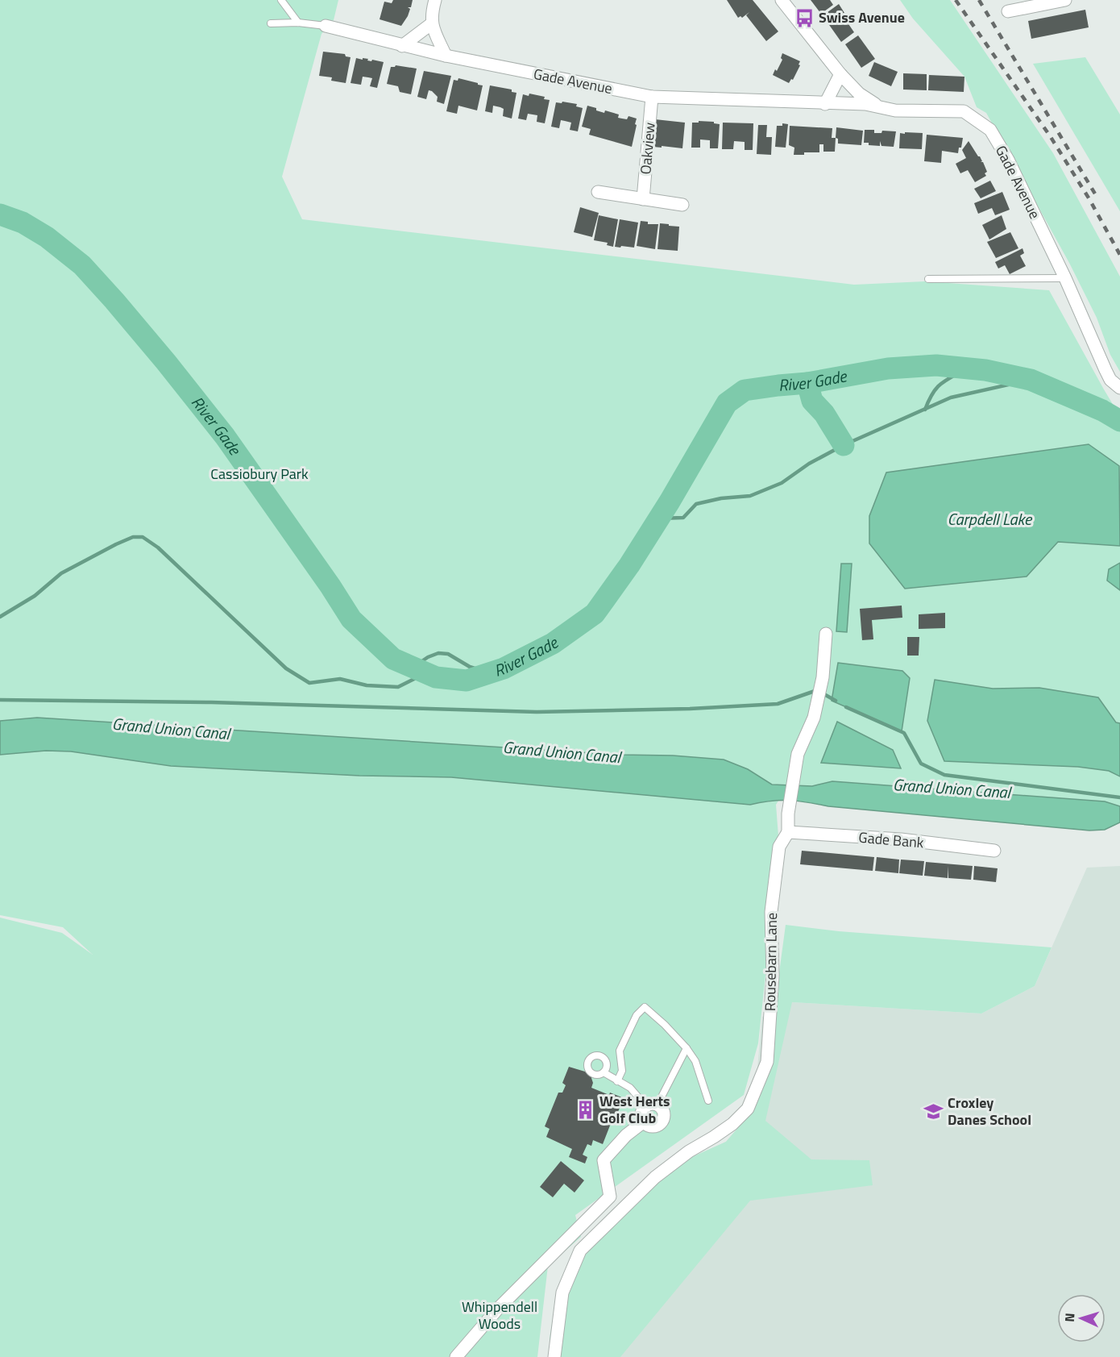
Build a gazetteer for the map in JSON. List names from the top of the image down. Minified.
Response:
{"streets":{"street":["Gade Avenue","Oakview","Gade Bank","Rousebarn Lane"]},"crossings":[["Gade Avenue","Oakview"],["Gade Bank","Rousebarn Lane"]],"water":["River Gade","Carpdell Lake","Grand Union Canal"],"parks":["Cassiobury Park","Whippendell Woods"],"places":{"bus stop":["Swiss Avenue"],"building":["West Herts Golf Club"],"school or university":["Croxley Danes School"]},"north":"left"}
